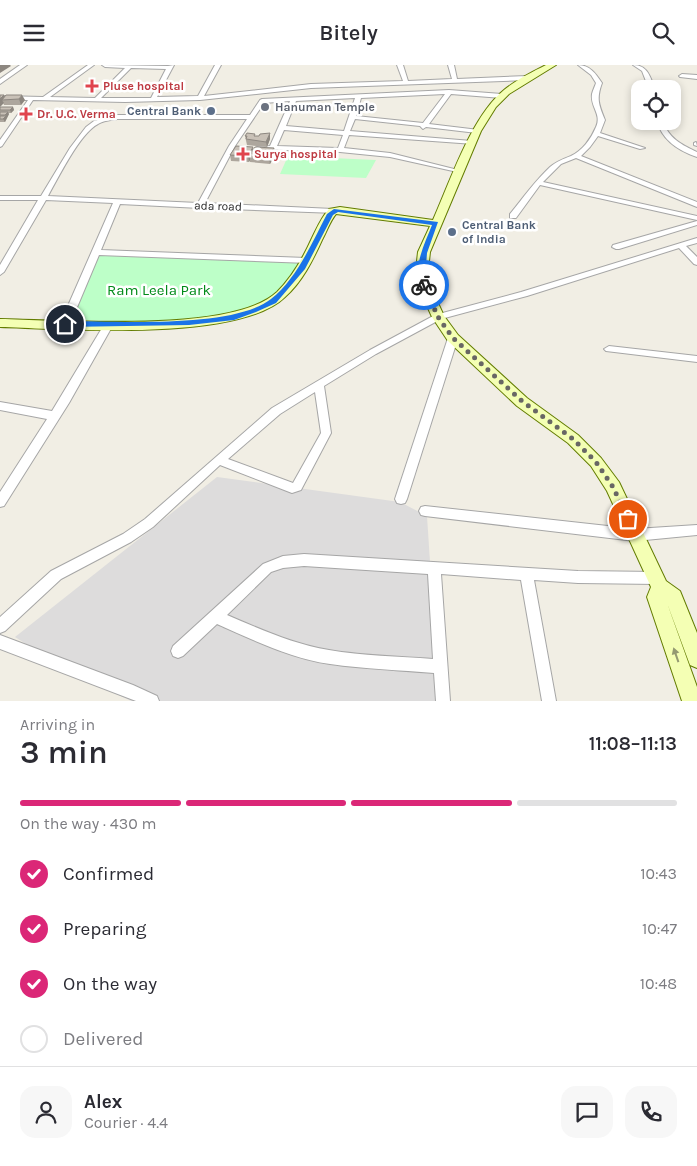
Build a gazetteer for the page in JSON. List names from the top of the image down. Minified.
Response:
{"streets":{"main road":["ada road"]},"parks":["Ram Leela Park"],"places":{"health":["Pluse hospital","Dr. U.C. Verma","Surya hospital"],"other":["Hanuman Temple","Central Bank","Central Bank of India"]},"page":{"header":"Bitely","heading":["3 min","Arriving in","11:08–11:13"],"panel":["Alex","Courier · 4.4"],"bar":"On the way · 430 m","list":[["Confirmed","10:43"],["Preparing","10:47"],["On the way","10:48"],"Delivered"]}}
